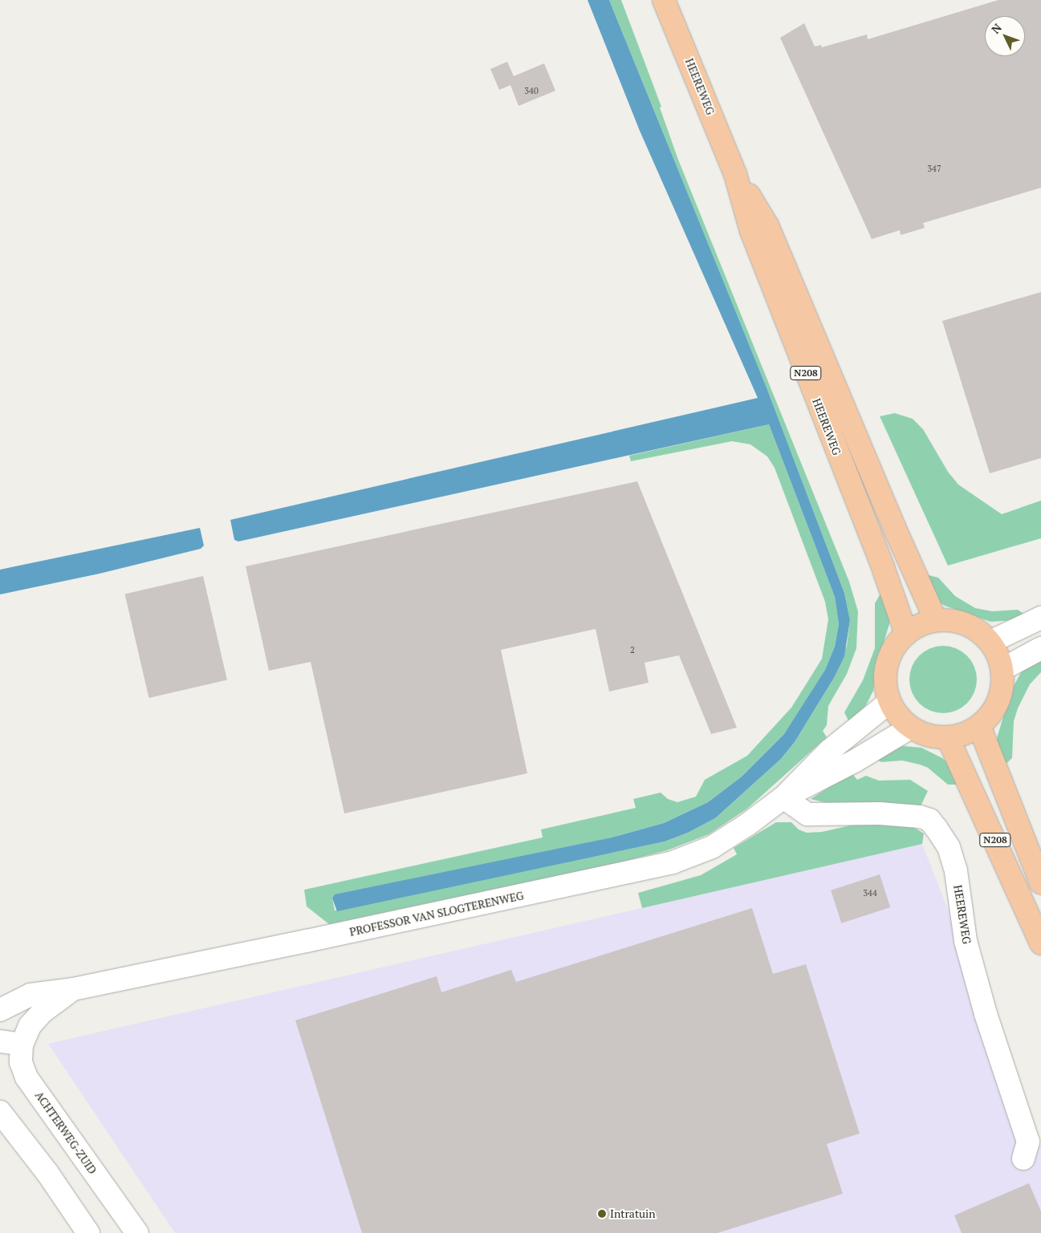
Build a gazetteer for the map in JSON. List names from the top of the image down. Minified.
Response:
{"streets":{"main road":["HEEREWEG","N208"],"street":["PROFESSOR VAN SLOGTERENWEG","ACHTERWEG-ZUID"]},"crossings":[["HEEREWEG","N208"],["HEEREWEG","PROFESSOR VAN SLOGTERENWEG"],["N208","PROFESSOR VAN SLOGTERENWEG"],["PROFESSOR VAN SLOGTERENWEG","ACHTERWEG-ZUID"]],"places":["Intratuin"],"house_numbers":["340","347","2","344"],"north":"top left"}
